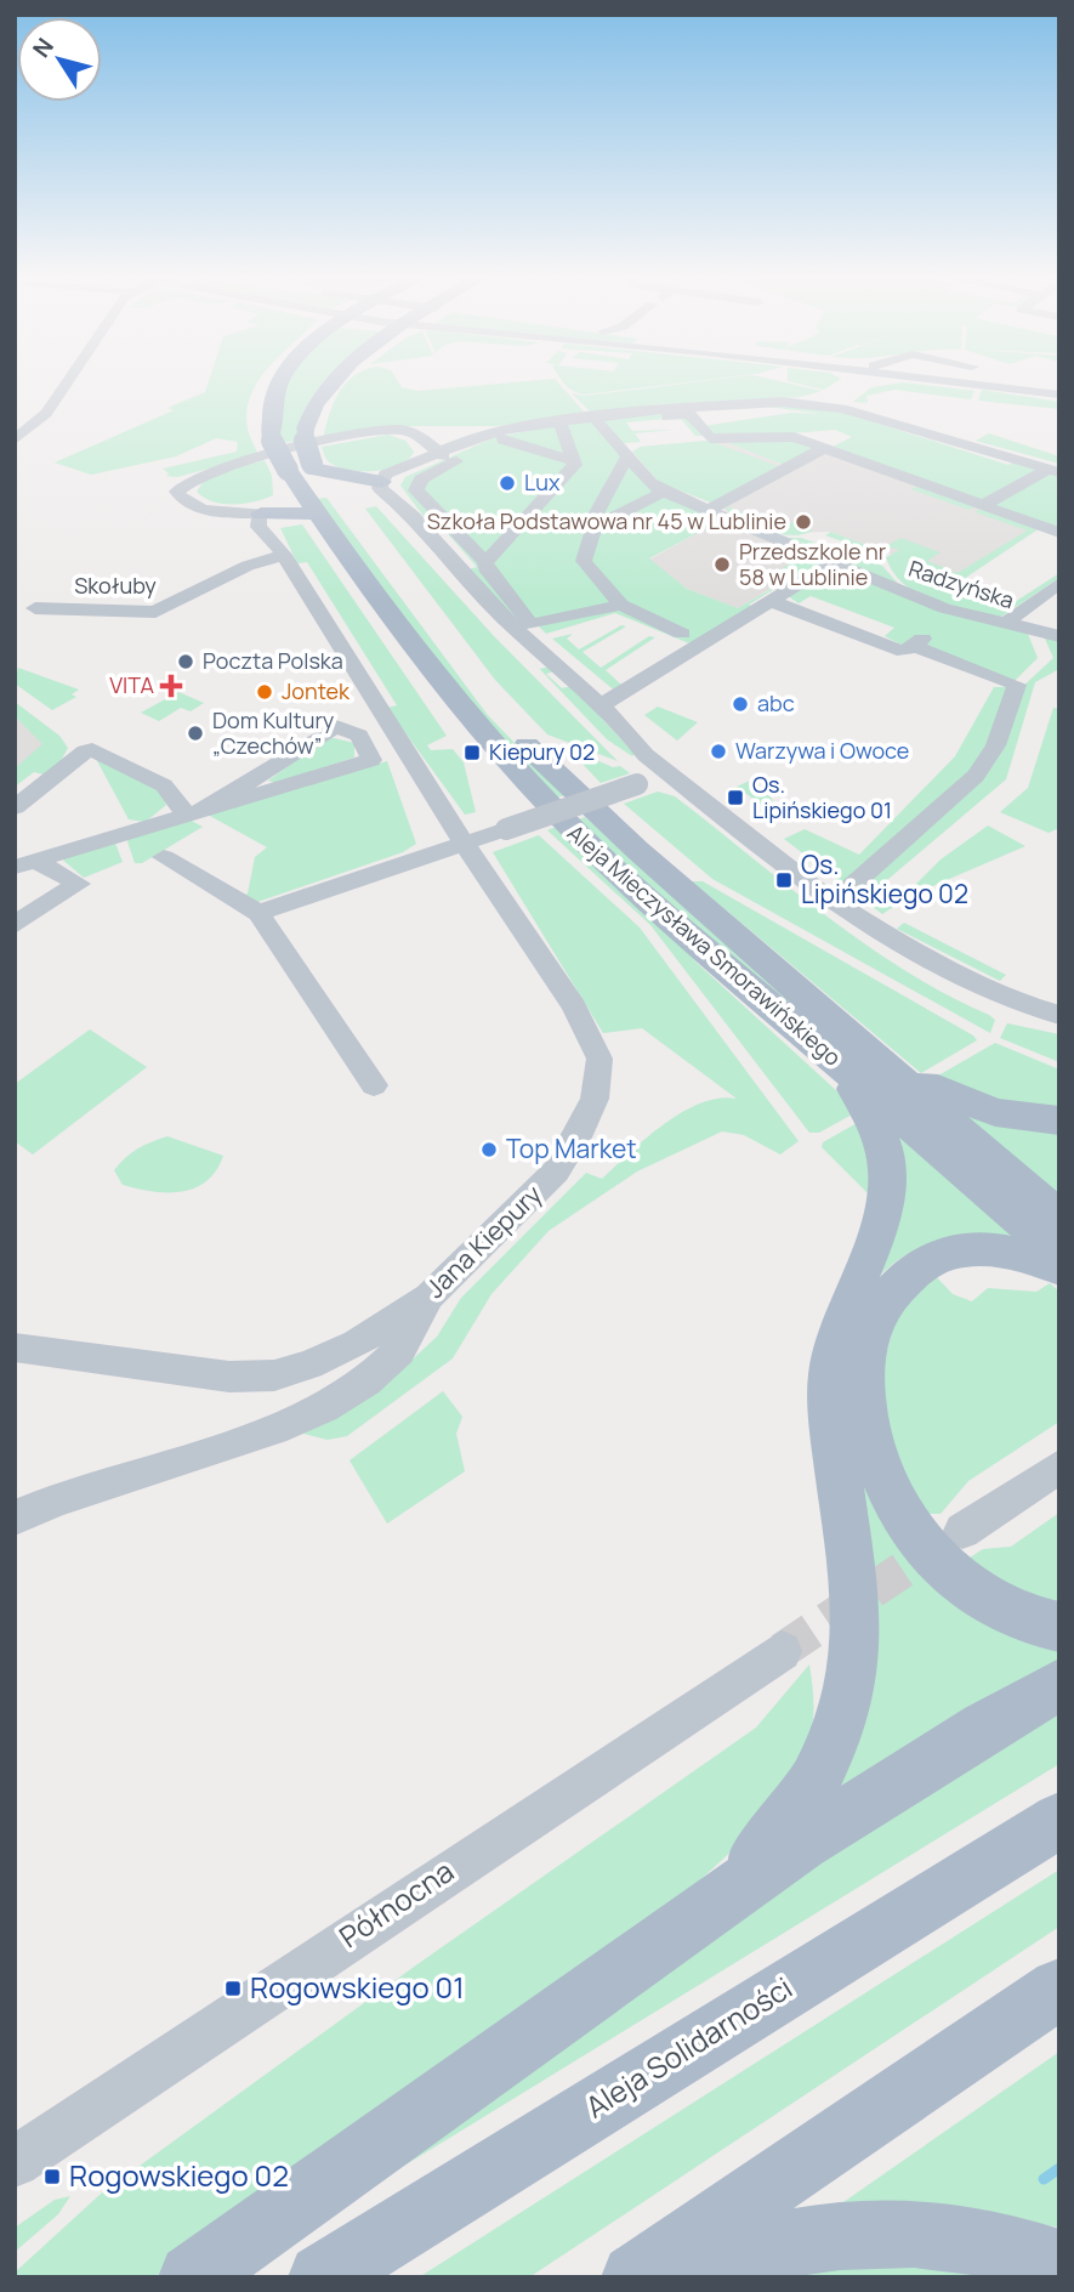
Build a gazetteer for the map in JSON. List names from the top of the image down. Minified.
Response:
{"streets":{"main road":["Aleja Mieczysława Smorawińskiego","Aleja Solidarności"],"street":["Radzyńska","Skołuby","Jana Kiepury","Północna"]},"crossings":[["Skołuby","Jana Kiepury"]],"places":{"other":["Lux","Szkoła Podstawowa nr 45 w Lublinie","Przedszkole nr 58 w Lublinie","Poczta Polska","Jontek","abc","Dom Kultury „Czechów”","Warzywa i Owoce","Top Market"],"health":["VITA"],"transit":["Kiepury 02","Os. Lipińskiego 01","Os. Lipińskiego 02","Rogowskiego 01","Rogowskiego 02"]},"north":"top left"}
